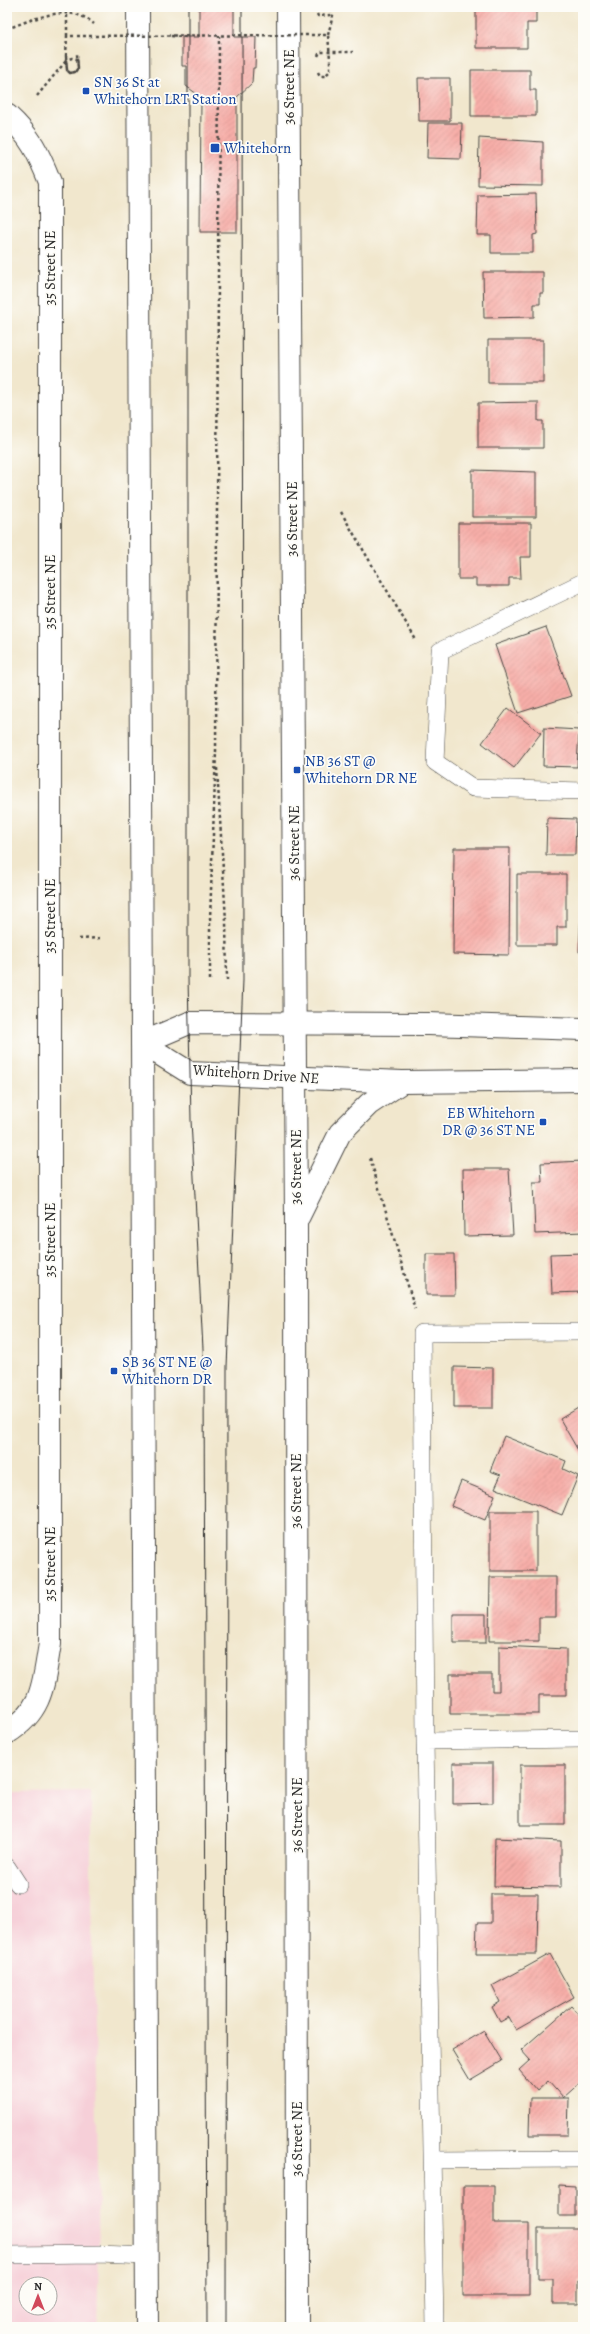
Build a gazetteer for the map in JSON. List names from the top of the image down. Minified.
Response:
{"streets":{"main road":["36 Street NE","35 Street NE","Whitehorn Drive NE"]},"crossings":[["36 Street NE","Whitehorn Drive NE"]],"places":{"transit":["SN 36 St at Whitehorn LRT Station","Whitehorn","NB 36 ST @ Whitehorn DR NE","EB Whitehorn DR @ 36 ST NE","SB 36 ST NE @ Whitehorn DR"]},"north":"top"}
